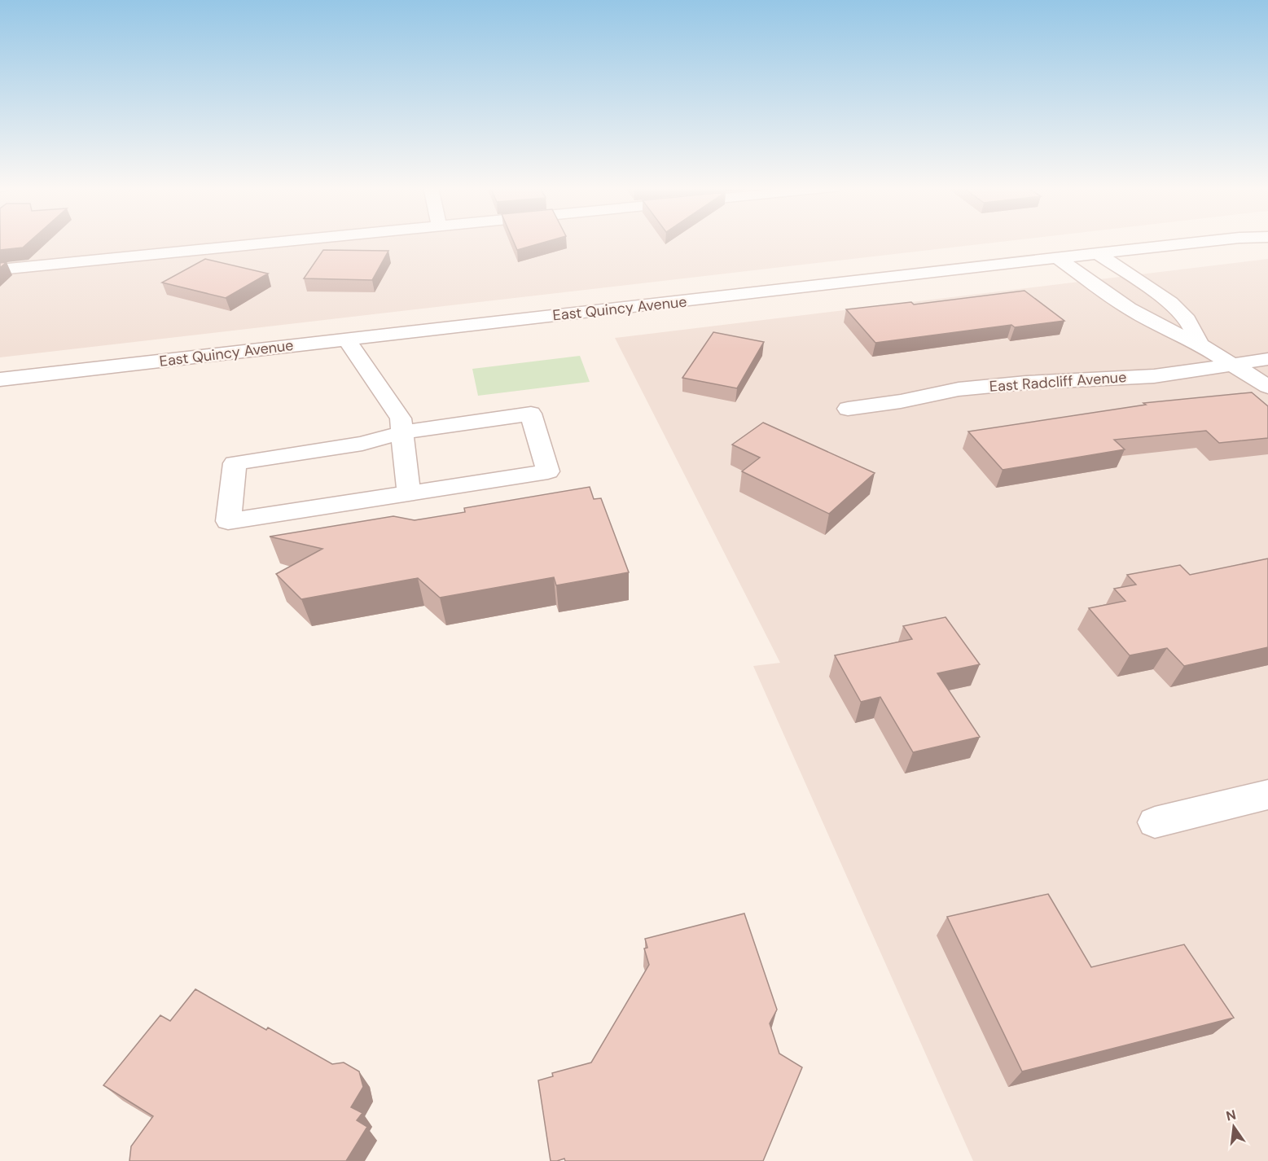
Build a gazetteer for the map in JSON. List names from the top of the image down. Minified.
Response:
{"streets":{"street":["East Quincy Avenue","East Radcliff Avenue"]},"north":"top"}
